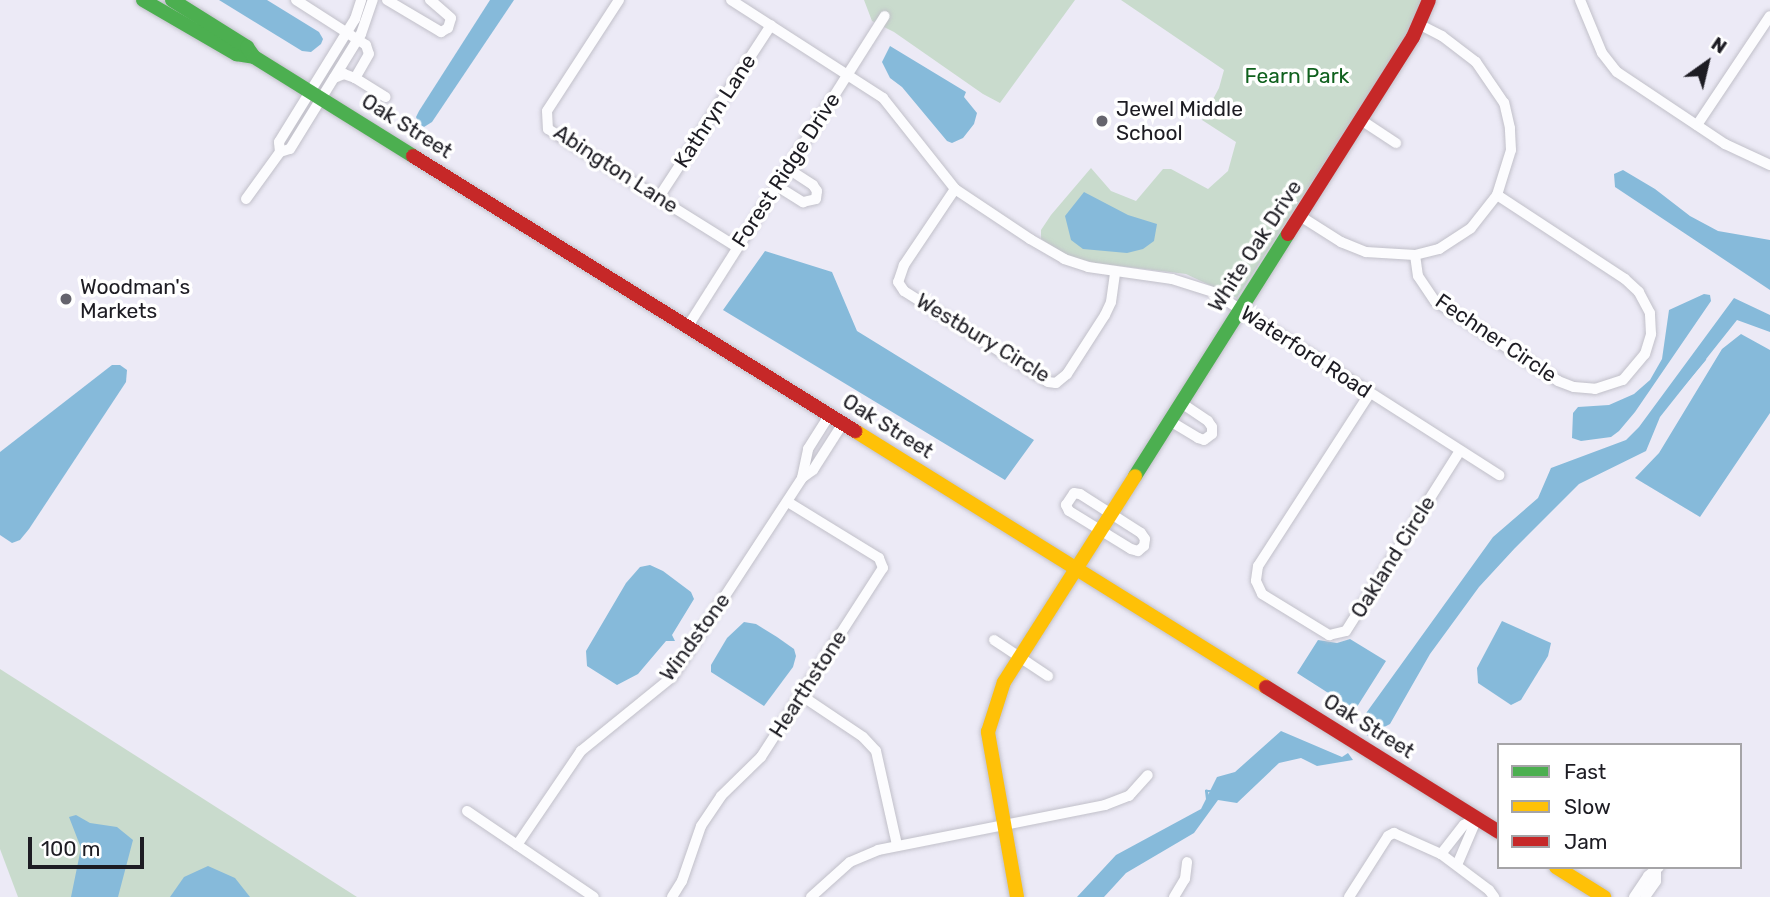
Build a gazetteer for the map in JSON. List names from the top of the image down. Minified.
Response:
{"streets":{"street":["Kathryn Lane","Oak Street","Abington Lane","Forest Ridge Drive","White Oak Drive","Westbury Circle","Fechner Circle","Waterford Road","Oakland Circle","Windstone","Hearthstone"]},"crossings":[["Kathryn Lane","Abington Lane"],["Kathryn Lane","Waterford Road"],["Oak Street","Forest Ridge Drive"],["Oak Street","White Oak Drive"],["Oak Street","Windstone"],["Abington Lane","Forest Ridge Drive"],["Forest Ridge Drive","Waterford Road"],["White Oak Drive","Waterford Road"],["Westbury Circle","Waterford Road"],["Waterford Road","Oakland Circle"],["Windstone","Hearthstone"]],"parks":["Fearn Park"],"places":["Jewel Middle School","Woodman's Markets"],"legend":["Fast","Slow","Jam"],"scale_bar":"100 m","north":"top right"}
